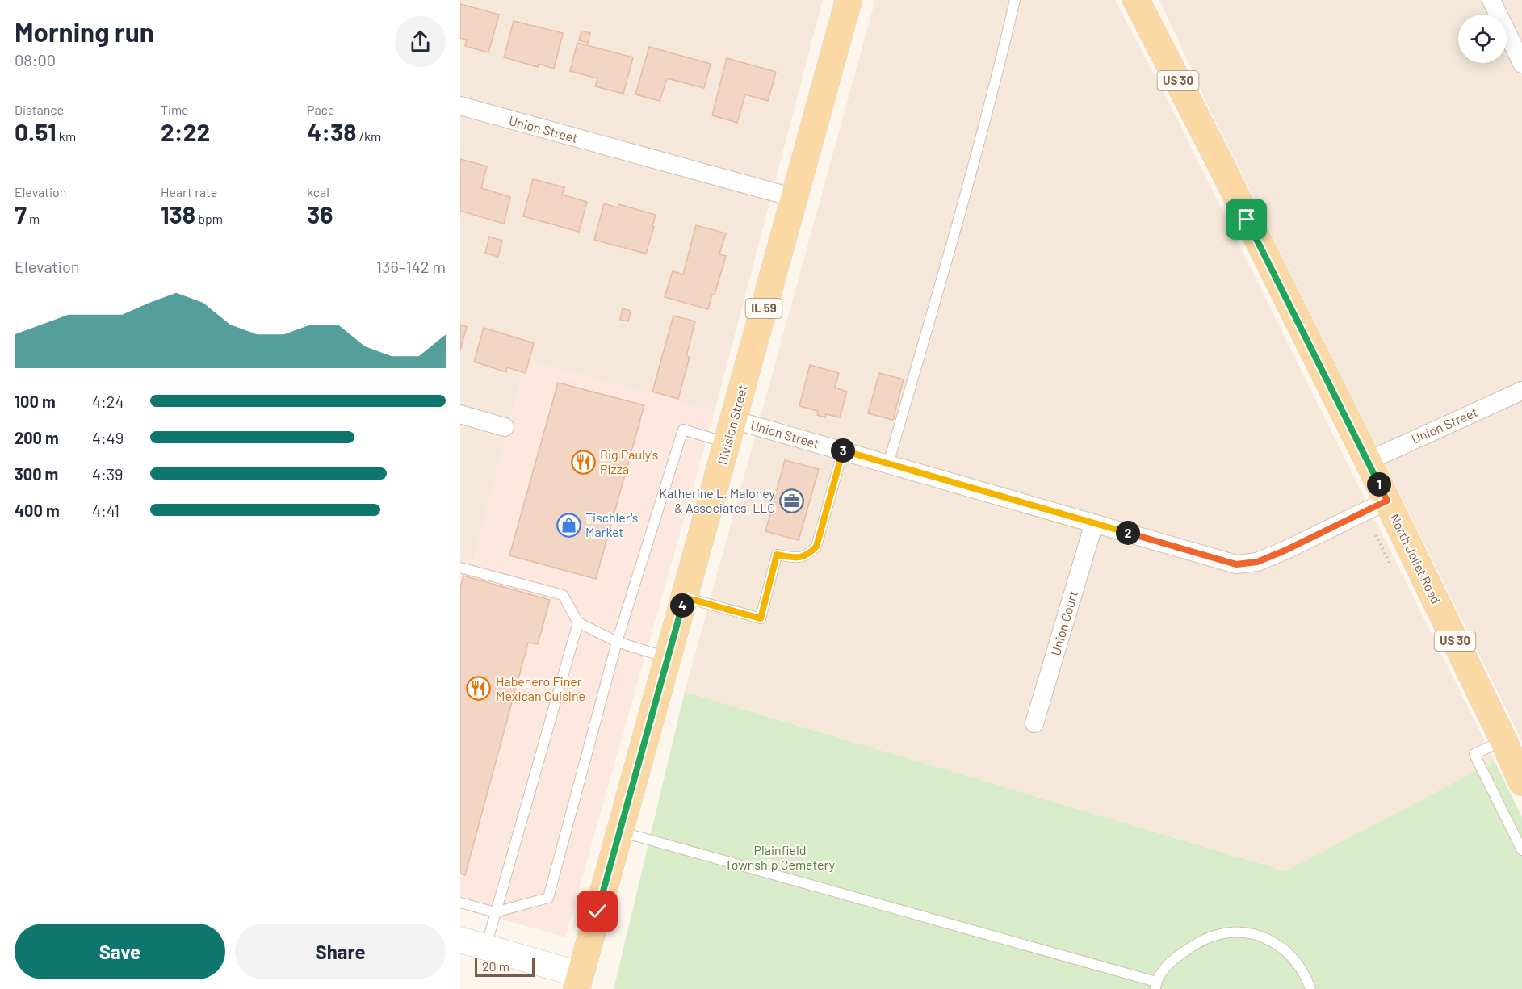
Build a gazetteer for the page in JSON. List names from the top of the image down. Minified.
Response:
{"streets":{"main road":["US 30","IL 59","Division Street","North Joliet Road"],"street":["Union Street","Union Court"]},"crossings":[["Union Street","Division Street"],["Union Street","North Joliet Road"],["Union Street","Union Court"]],"parks":["Plainfield Township Cemetery"],"places":{"restaurant":["Big Pauly's Pizza","Habenero Finer Mexican Cuisine"],"office":["Katherine L. Maloney & Associates, LLC"],"shop":["Tischler's Market"]},"scale_bar":"20 m","page":{"heading":["Morning run","08:00"],"stats":[["Distance","0.51 km"],["Time","2:22"],["Pace","4:38 /km"],["Elevation","7 m"],["Heart rate","138 bpm"],["kcal","36"]],"chart":["Elevation","136–142 m"],"list":[{"name":"100 m","note":"4:24"},{"name":"200 m","note":"4:49"},{"name":"300 m","note":"4:39"},{"name":"400 m","note":"4:41"}],"pins":["3","1","2","4"],"buttons":["Save","Share"],"scale":"20 m"}}
